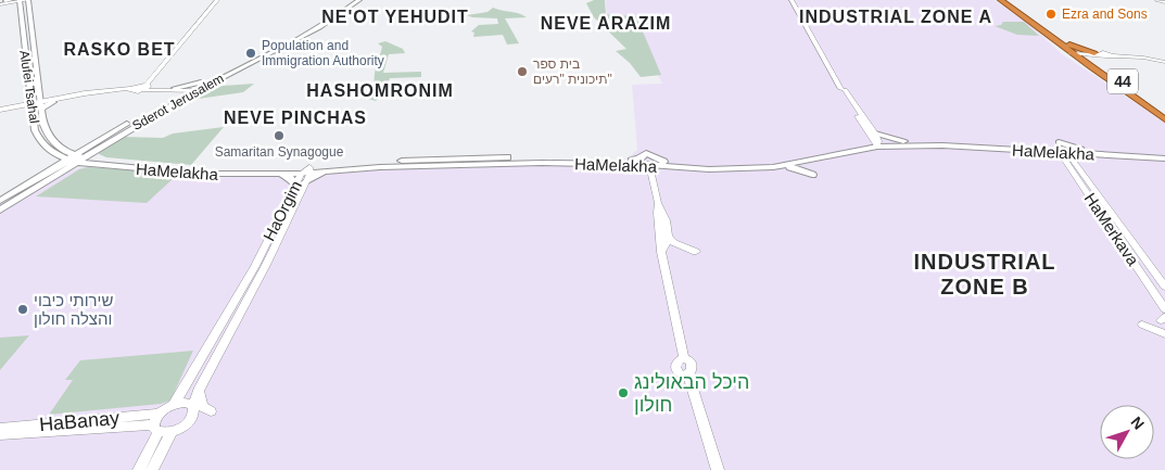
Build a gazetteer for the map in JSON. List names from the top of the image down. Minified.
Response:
{"streets":{"highway":["44"],"main road":["Alufei Tsahal","Sderot Jerusalem","HaMelakha"],"street":["HaOrgim","HaMerkava","HaBanay"]},"crossings":[["Alufei Tsahal","Sderot Jerusalem"],["Alufei Tsahal","HaMelakha"],["Sderot Jerusalem","HaMelakha"],["HaMelakha","HaOrgim"],["HaMelakha","HaMerkava"]],"districts":["NE'OT YEHUDIT","INDUSTRIAL ZONE A","NEVE ARAZIM","RASKO BET","HASHOMRONIM","NEVE PINCHAS","INDUSTRIAL ZONE B"],"places":["Ezra and Sons","Population and Immigration Authority","בית ספר תיכונית \"רעים\"","Samaritan Synagogue","שירותי כיבוי והצלה חולון","היכל הבאולינג חולון"],"north":"top right"}
